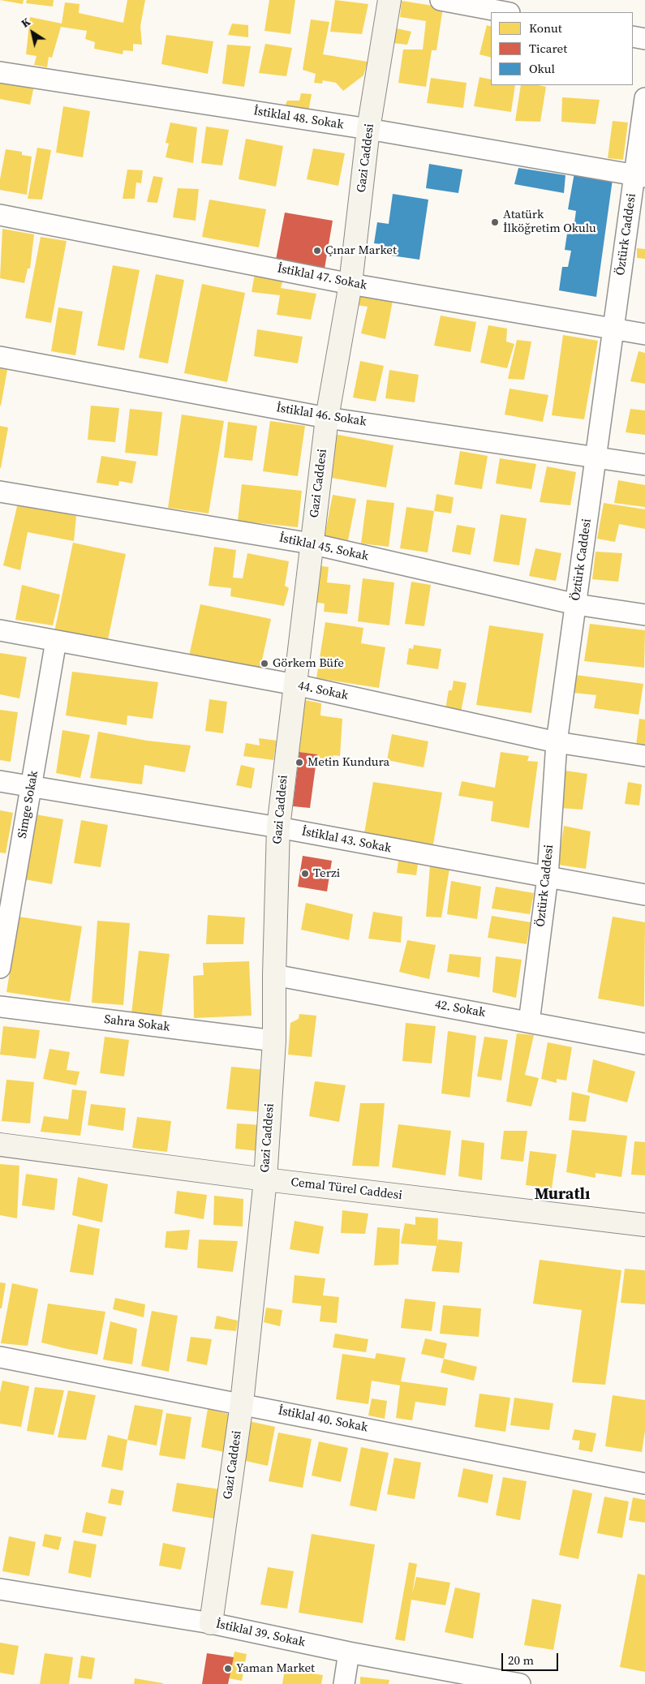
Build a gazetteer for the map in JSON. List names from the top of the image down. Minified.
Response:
{"streets":{"street":["İstiklal 48. Sokak","Gazi Caddesi","Öztürk Caddesi","İstiklal 47. Sokak","İstiklal 46. Sokak","İstiklal 45. Sokak","44. Sokak","Simge Sokak","İstiklal 43. Sokak","42. Sokak","Sahra Sokak","Cemal Türel Caddesi","İstiklal 40. Sokak","İstiklal 39. Sokak"]},"crossings":[["İstiklal 48. Sokak","Gazi Caddesi"],["İstiklal 48. Sokak","Öztürk Caddesi"],["Gazi Caddesi","İstiklal 47. Sokak"],["Gazi Caddesi","İstiklal 46. Sokak"],["Gazi Caddesi","İstiklal 45. Sokak"],["Gazi Caddesi","44. Sokak"],["Gazi Caddesi","İstiklal 43. Sokak"],["Gazi Caddesi","42. Sokak"],["Gazi Caddesi","Sahra Sokak"],["Gazi Caddesi","Cemal Türel Caddesi"],["Gazi Caddesi","İstiklal 40. Sokak"],["Gazi Caddesi","İstiklal 39. Sokak"],["Öztürk Caddesi","İstiklal 47. Sokak"],["Öztürk Caddesi","İstiklal 46. Sokak"],["Öztürk Caddesi","İstiklal 45. Sokak"],["Öztürk Caddesi","44. Sokak"],["Öztürk Caddesi","İstiklal 43. Sokak"],["Öztürk Caddesi","42. Sokak"],["44. Sokak","Simge Sokak"],["Simge Sokak","İstiklal 43. Sokak"]],"districts":["Muratlı"],"places":["Atatürk İlköğretim Okulu","Çınar Market","Görkem Büfe","Metin Kundura","Terzi","Yaman Market"],"legend":["Konut","Ticaret","Okul"],"scale_bar":"20 m","north":"top left"}
